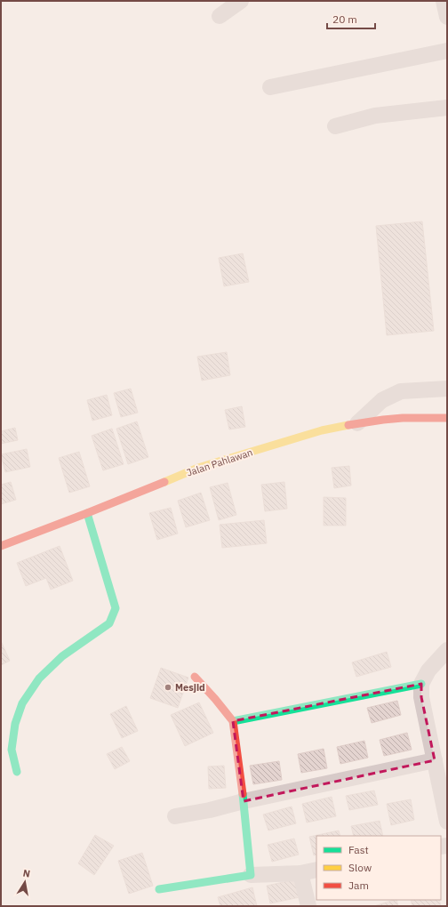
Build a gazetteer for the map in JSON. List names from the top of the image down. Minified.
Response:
{"streets":{"main road":["Jalan Pahlawan"]},"places":["Mesjid"],"legend":["Fast","Slow","Jam"],"scale_bar":"20 m","north":"top"}
